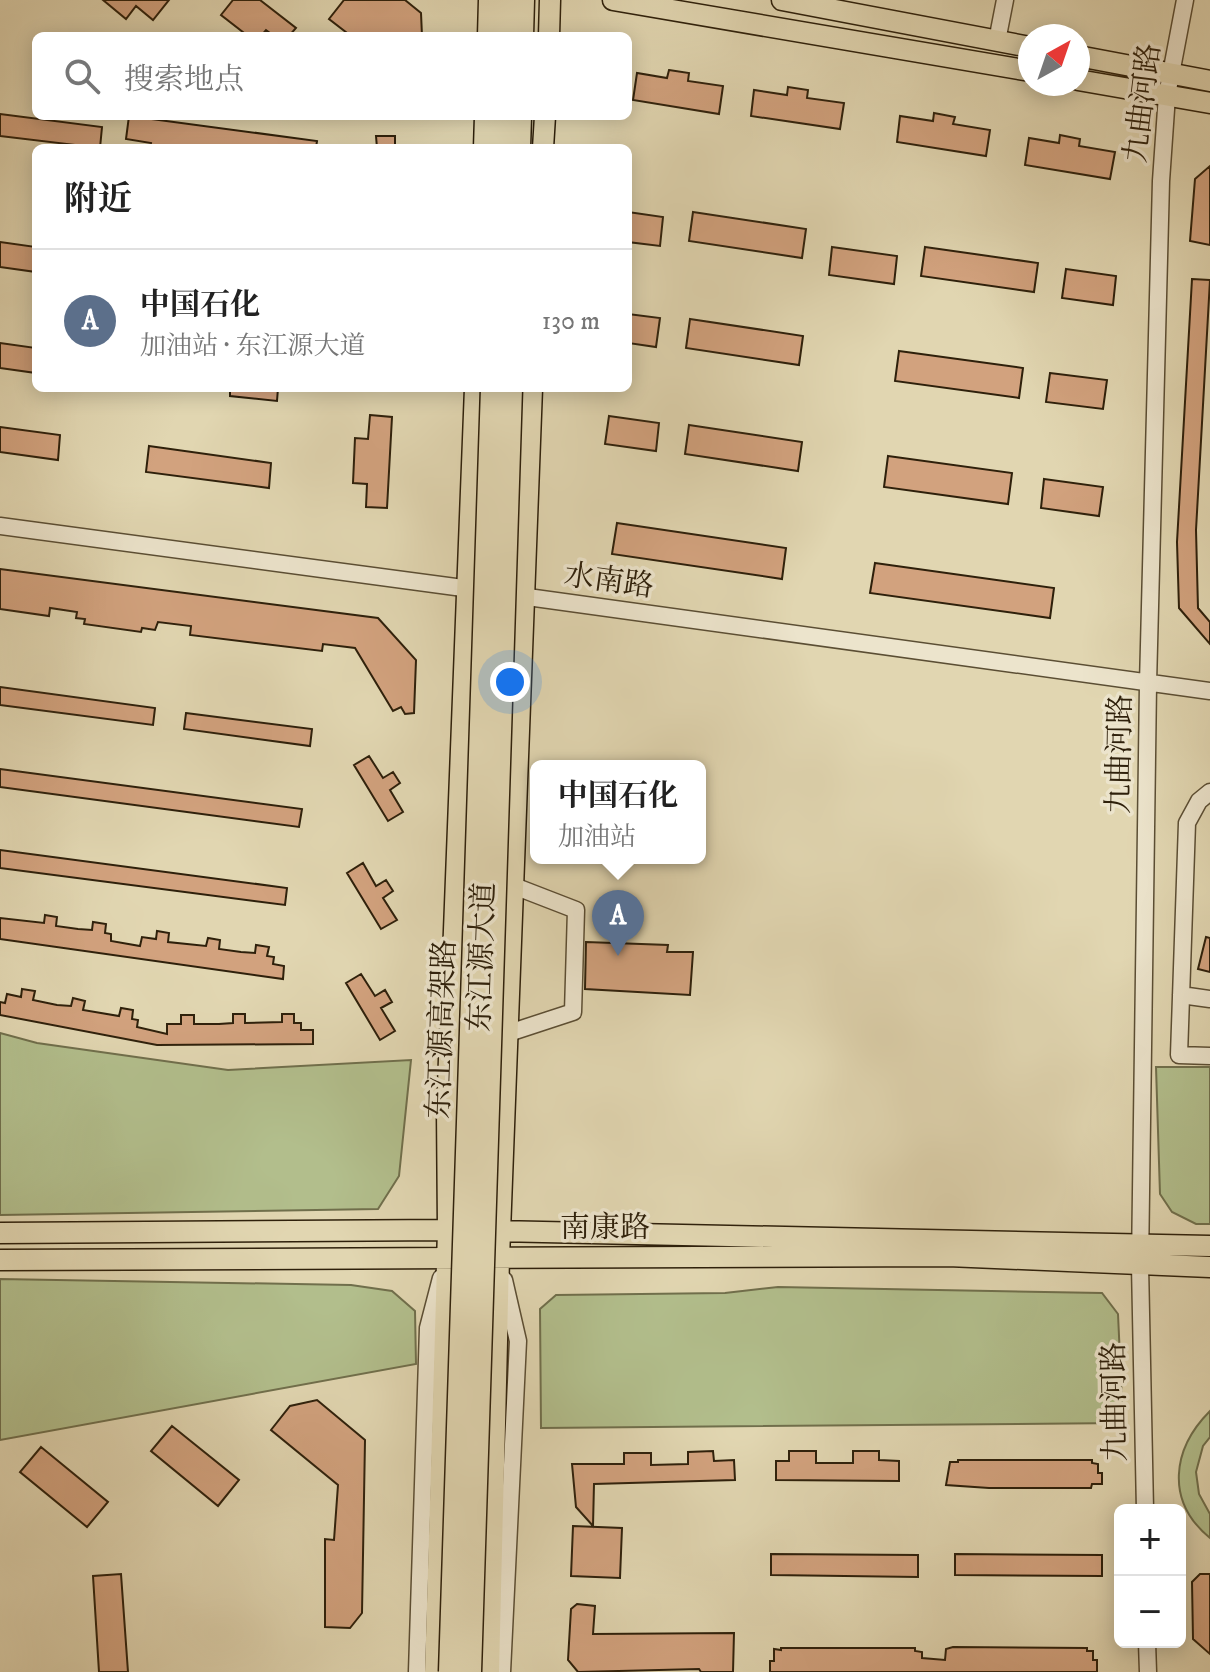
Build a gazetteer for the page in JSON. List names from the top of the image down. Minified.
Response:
{"streets":{"highway":["东江源高架路"],"main road":["东江源大道","南康路"],"street":["九曲河路","水南路"]},"crossings":[["九曲河路","水南路"],["九曲河路","南康路"],["水南路","东江源大道"],["东江源大道","南康路"]],"north":"top right","page":{"search":"搜索地点","heading":"附近","list":[{"mark":"A","name":"中国石化","note":"加油站 · 东江源大道","value":"130 m"}],"popup":["中国石化","加油站"],"pins":"A","map_buttons":["+","−"]}}
